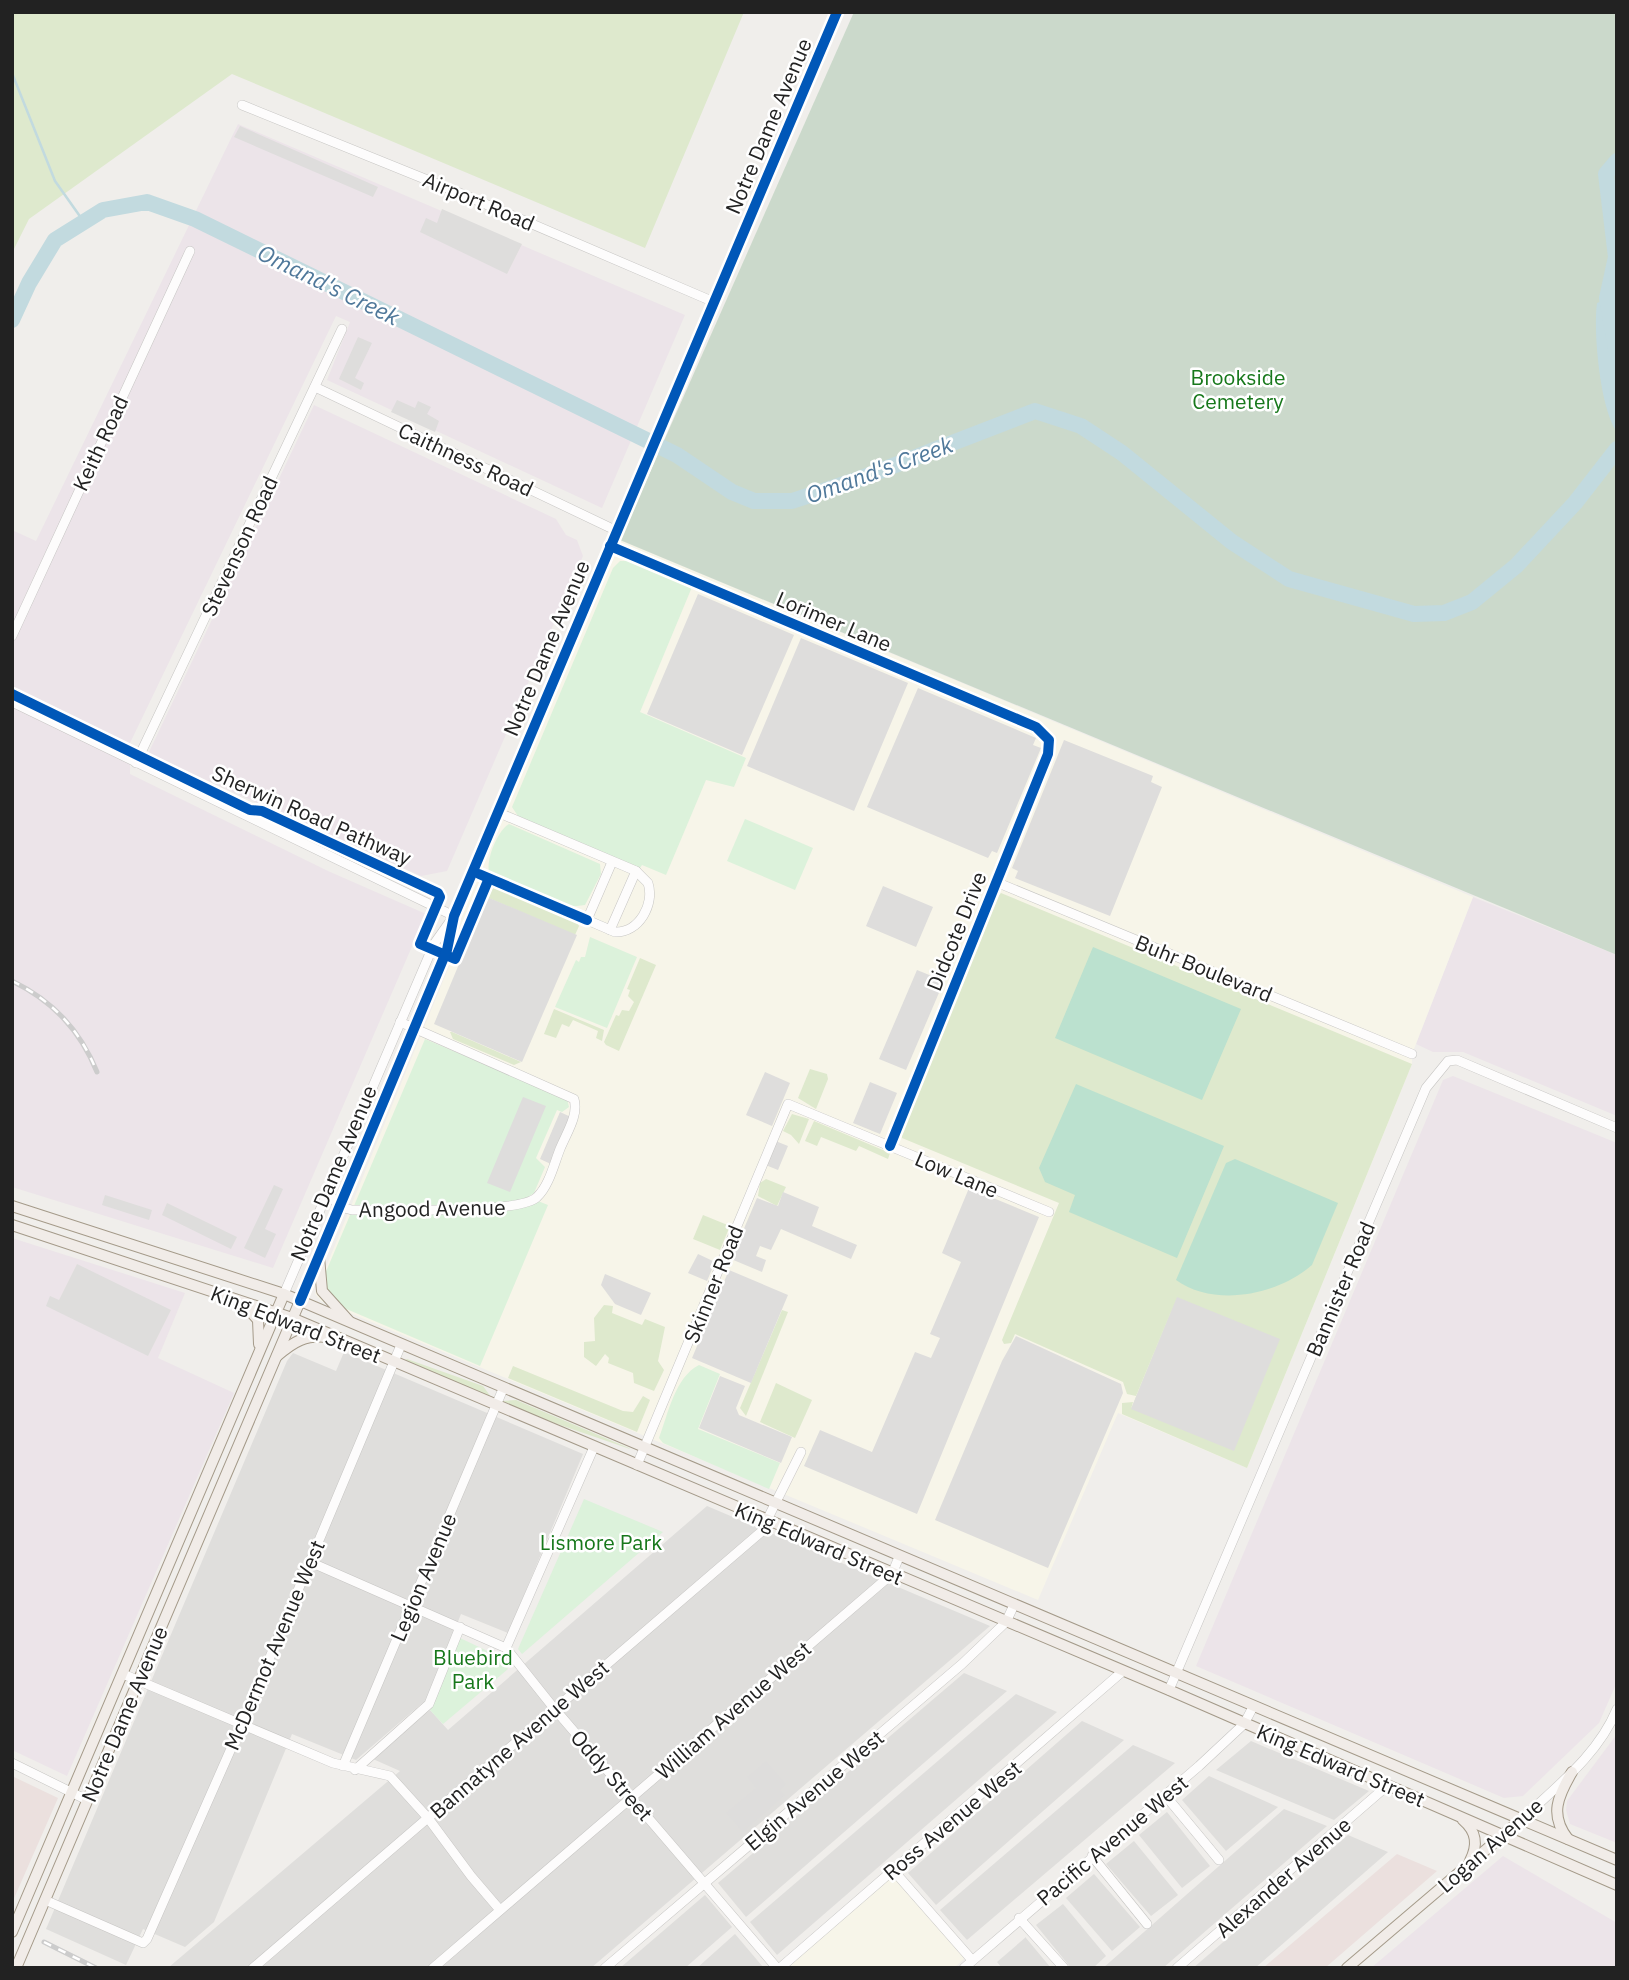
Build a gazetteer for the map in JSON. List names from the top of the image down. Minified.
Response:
{"streets":{"main road":["Notre Dame Avenue","King Edward Street","Logan Avenue"],"street":["Airport Road","Keith Road","Caithness Road","Stevenson Road","Lorimer Lane","Didcote Drive","Buhr Boulevard","Low Lane","Angood Avenue","Skinner Road","Bannister Road","Legion Avenue","McDermot Avenue West","William Avenue West","Bannatyne Avenue West","Oddy Street","Elgin Avenue West","Ross Avenue West","Pacific Avenue West","Alexander Avenue"],"cycle path":["Sherwin Road Pathway"]},"crossings":[["Notre Dame Avenue","Airport Road"],["Notre Dame Avenue","Caithness Road"],["Notre Dame Avenue","Lorimer Lane"],["Notre Dame Avenue","Angood Avenue"],["Notre Dame Avenue","King Edward Street"],["Notre Dame Avenue","McDermot Avenue West"],["Caithness Road","Stevenson Road"],["Lorimer Lane","Didcote Drive"],["Didcote Drive","Buhr Boulevard"],["Didcote Drive","Low Lane"],["Low Lane","Skinner Road"],["Skinner Road","King Edward Street"],["Bannister Road","King Edward Street"],["King Edward Street","Legion Avenue"],["King Edward Street","McDermot Avenue West"],["King Edward Street","William Avenue West"],["King Edward Street","Bannatyne Avenue West"],["King Edward Street","Elgin Avenue West"],["King Edward Street","Ross Avenue West"],["King Edward Street","Pacific Avenue West"],["King Edward Street","Logan Avenue"],["King Edward Street","Alexander Avenue"],["Legion Avenue","Oddy Street"],["McDermot Avenue West","Oddy Street"],["William Avenue West","Oddy Street"],["Bannatyne Avenue West","Oddy Street"],["Oddy Street","Elgin Avenue West"],["Oddy Street","Ross Avenue West"]],"water":["Omand's Creek"],"parks":["Brookside Cemetery","Lismore Park","Bluebird Park"]}
